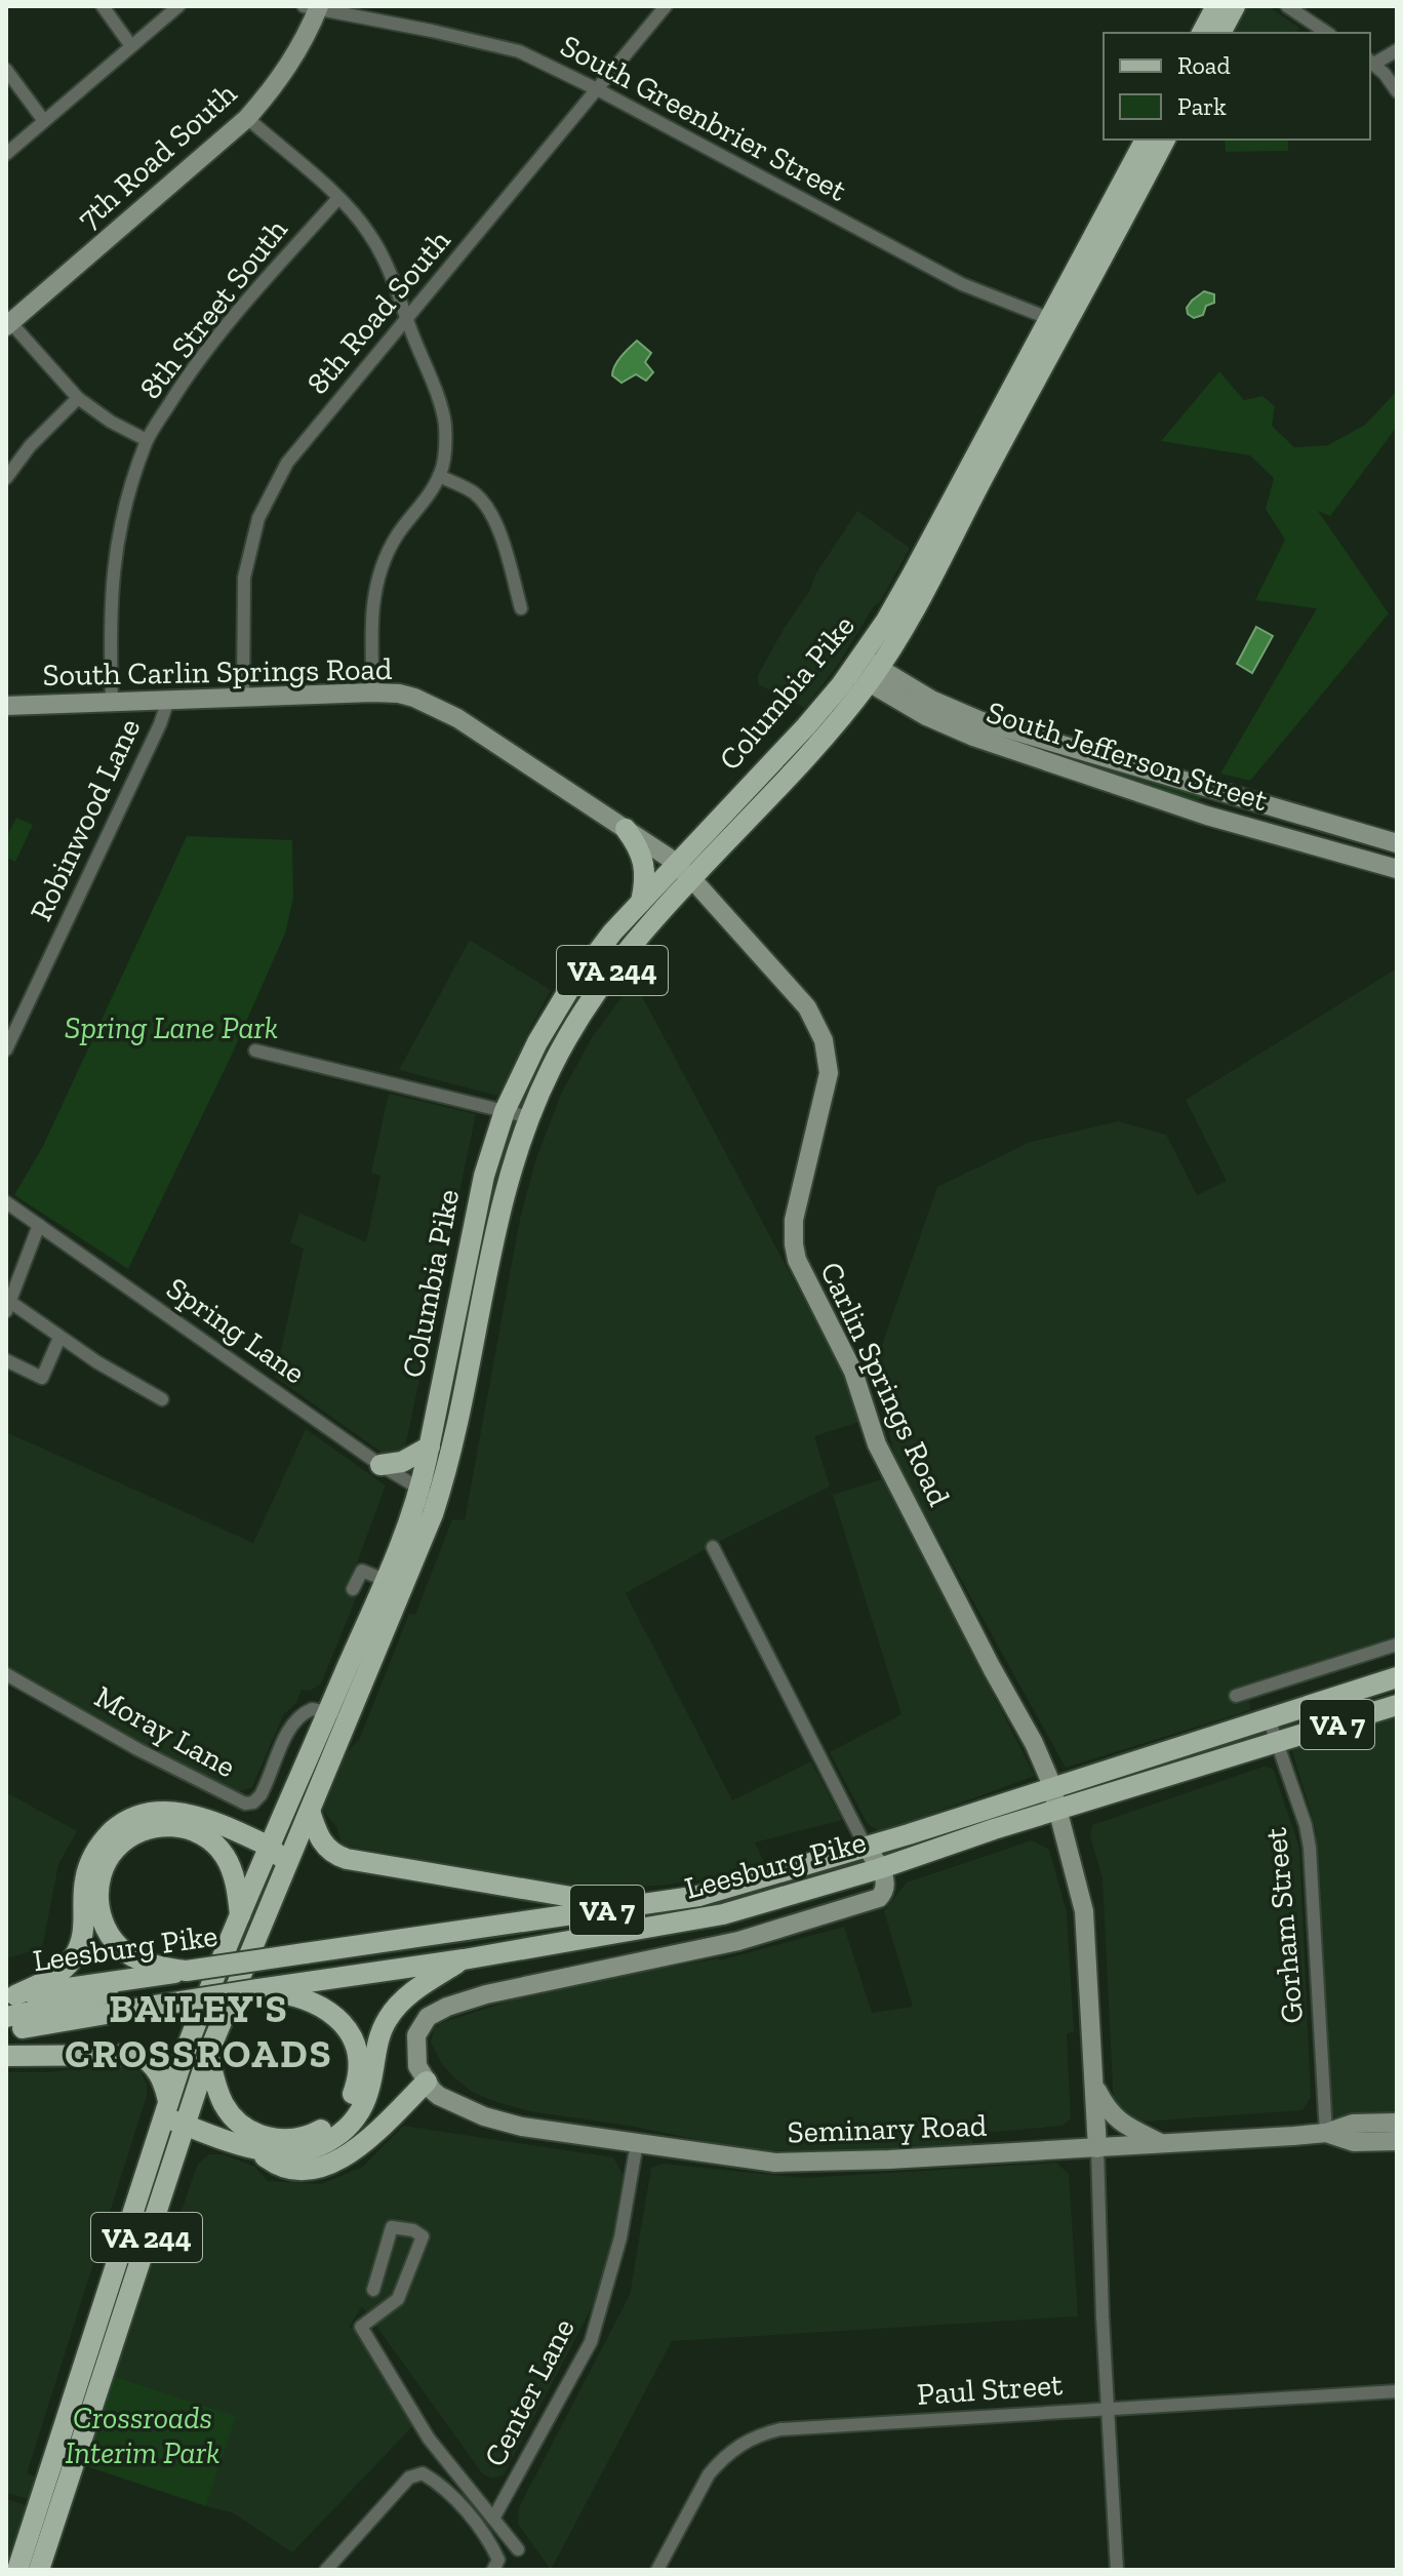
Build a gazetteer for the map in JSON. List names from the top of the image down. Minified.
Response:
{"streets":{"main road":["Columbia Pike","VA 244","VA 7","Leesburg Pike"],"street":["South Greenbrier Street","7th Road South","8th Street South","8th Road South","South Carlin Springs Road","South Jefferson Street","Robinwood Lane","Spring Lane","Carlin Springs Road","Moray Lane","Gorham Street","Seminary Road","Paul Street","Center Lane"]},"crossings":[["South Greenbrier Street","7th Road South"],["South Greenbrier Street","8th Road South"],["South Greenbrier Street","Columbia Pike"],["8th Street South","South Carlin Springs Road"],["8th Road South","South Carlin Springs Road"],["South Carlin Springs Road","Robinwood Lane"],["South Carlin Springs Road","Carlin Springs Road"],["Columbia Pike","South Jefferson Street"],["Columbia Pike","Spring Lane"],["Columbia Pike","Carlin Springs Road"],["Columbia Pike","Moray Lane"],["Carlin Springs Road","Leesburg Pike"],["Carlin Springs Road","Seminary Road"],["Leesburg Pike","Gorham Street"],["Gorham Street","Seminary Road"],["Seminary Road","Center Lane"]],"districts":["BAILEY'S CROSSROADS"],"parks":["Spring Lane Park","Crossroads Interim Park"],"legend":["Road","Park"]}
